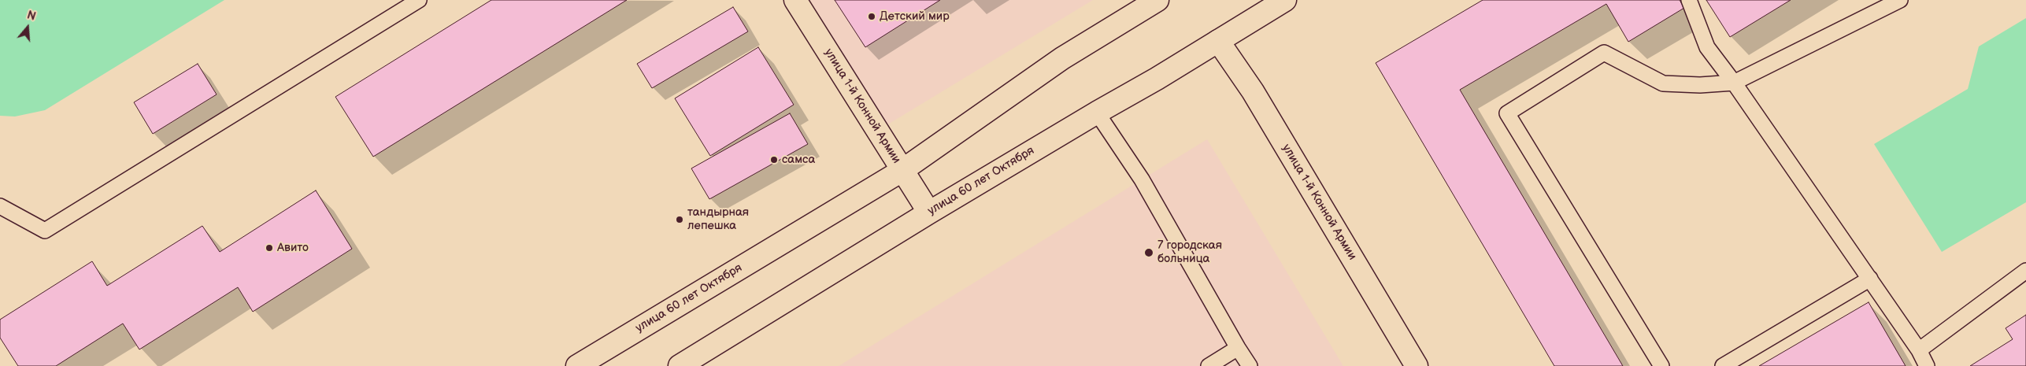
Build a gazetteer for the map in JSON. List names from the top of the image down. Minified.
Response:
{"streets":{"main road":["улица 1-й Конной Армии","улица 60 лет Октября"]},"crossings":[["улица 1-й Конной Армии","улица 60 лет Октября"]],"places":["Детский мир","самса","тандырная лепешка","Авито","7 городская больница"],"north":"top"}
